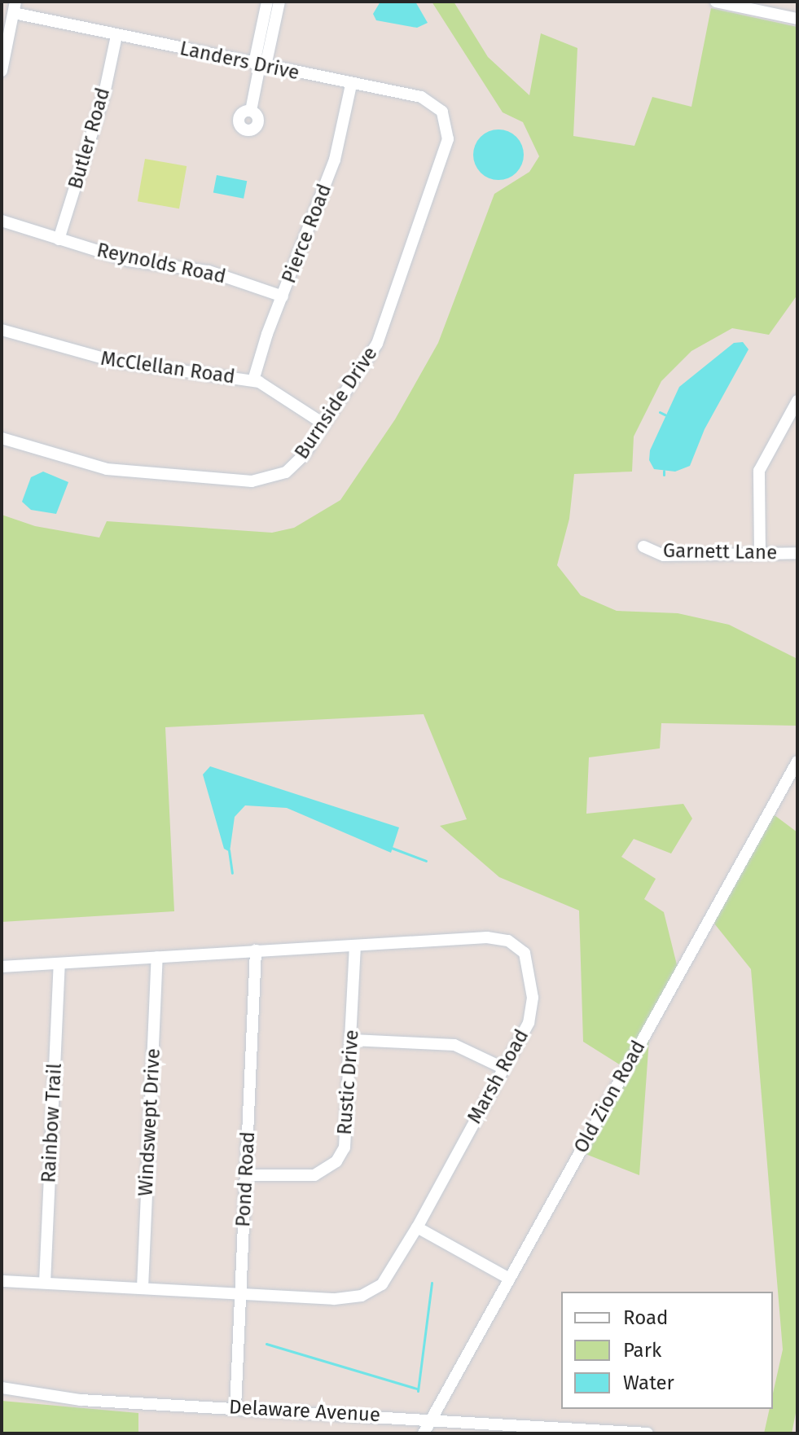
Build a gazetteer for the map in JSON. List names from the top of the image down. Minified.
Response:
{"streets":{"street":["Landers Drive","Butler Road","Pierce Road","Reynolds Road","McClellan Road","Burnside Drive","Garnett Lane","Marsh Road","Rustic Drive","Old Zion Road","Windswept Drive","Rainbow Trail","Pond Road","Delaware Avenue"]},"crossings":[["Landers Drive","Butler Road"],["Landers Drive","Pierce Road"],["Landers Drive","Burnside Drive"],["Butler Road","Reynolds Road"],["Pierce Road","Reynolds Road"],["Pierce Road","McClellan Road"],["McClellan Road","Burnside Drive"],["Marsh Road","Rustic Drive"],["Marsh Road","Windswept Drive"],["Marsh Road","Rainbow Trail"],["Marsh Road","Pond Road"],["Rustic Drive","Pond Road"],["Old Zion Road","Delaware Avenue"],["Pond Road","Delaware Avenue"]],"legend":["Road","Park","Water"]}
